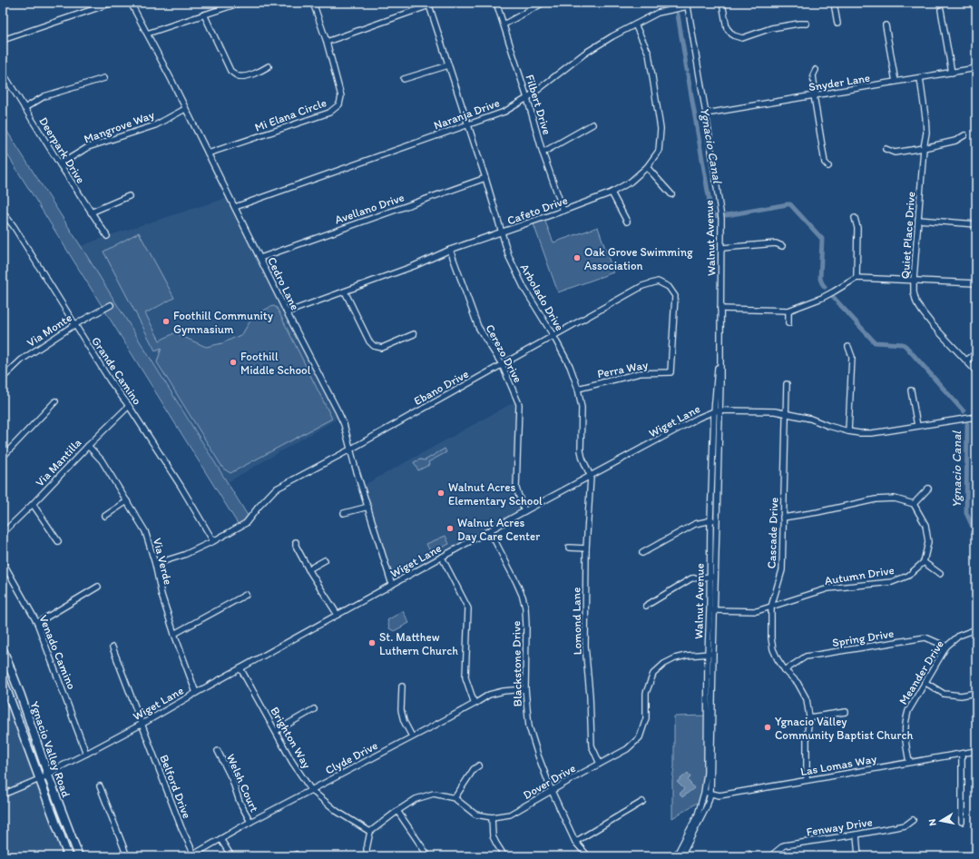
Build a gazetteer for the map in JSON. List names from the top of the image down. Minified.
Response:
{"streets":{"highway":["Ygnacio Valley Road"],"street":["Snyder Lane","Filbert Drive","Naranja Drive","Mi Elana Circle","Mangrove Way","Deerpark Drive","Avellano Drive","Cafeto Drive","Quiet Place Drive","Walnut Avenue","Cedro Lane","Arbolado Drive","Via Monte","Cerezo Drive","Perra Way","Grande Camino","Ebano Drive","Wiget Lane","Via Mantilla","Cascade Drive","Via Verde","Autumn Drive","Lomond Lane","Spring Drive","Venado Camino","Blackstone Drive","Meander Drive","Brighton Way","Clyde Drive","Las Lomas Way","Dover Drive","Welsh Court","Belford Drive","Fenway Drive"]},"crossings":[["Snyder Lane","Quiet Place Drive"],["Snyder Lane","Walnut Avenue"],["Filbert Drive","Naranja Drive"],["Filbert Drive","Cafeto Drive"],["Naranja Drive","Cafeto Drive"],["Naranja Drive","Walnut Avenue"],["Naranja Drive","Cedro Lane"],["Naranja Drive","Arbolado Drive"],["Mi Elana Circle","Cedro Lane"],["Mangrove Way","Deerpark Drive"],["Mangrove Way","Cedro Lane"],["Avellano Drive","Cedro Lane"],["Avellano Drive","Arbolado Drive"],["Cafeto Drive","Cedro Lane"],["Cafeto Drive","Arbolado Drive"],["Cafeto Drive","Cerezo Drive"],["Walnut Avenue","Wiget Lane"],["Walnut Avenue","Autumn Drive"],["Walnut Avenue","Las Lomas Way"],["Walnut Avenue","Dover Drive"],["Cedro Lane","Ebano Drive"],["Cedro Lane","Wiget Lane"],["Arbolado Drive","Perra Way"],["Arbolado Drive","Ebano Drive"],["Arbolado Drive","Wiget Lane"],["Arbolado Drive","Lomond Lane"],["Via Monte","Grande Camino"],["Cerezo Drive","Ebano Drive"],["Cerezo Drive","Wiget Lane"],["Perra Way","Ebano Drive"],["Grande Camino","Ebano Drive"],["Grande Camino","Via Mantilla"],["Ebano Drive","Via Verde"],["Wiget Lane","Cascade Drive"],["Wiget Lane","Via Verde"],["Wiget Lane","Lomond Lane"],["Wiget Lane","Venado Camino"],["Wiget Lane","Blackstone Drive"],["Wiget Lane","Brighton Way"],["Wiget Lane","Ygnacio Valley Road"],["Wiget Lane","Belford Drive"],["Via Mantilla","Via Verde"],["Cascade Drive","Autumn Drive"],["Cascade Drive","Spring Drive"],["Cascade Drive","Las Lomas Way"],["Lomond Lane","Dover Drive"],["Spring Drive","Meander Drive"],["Blackstone Drive","Clyde Drive"],["Blackstone Drive","Dover Drive"],["Meander Drive","Las Lomas Way"],["Brighton Way","Clyde Drive"],["Brighton Way","Dover Drive"],["Clyde Drive","Welsh Court"],["Clyde Drive","Belford Drive"]],"water":["Ygnacio Canal"],"places":["Oak Grove Swimming Association","Foothill Community Gymnasium","Foothill Middle School","Walnut Acres Elementary School","Walnut Acres Day Care Center","St. Matthew Luthern Church","Ygnacio Valley Community Baptist Church"],"north":"left"}
